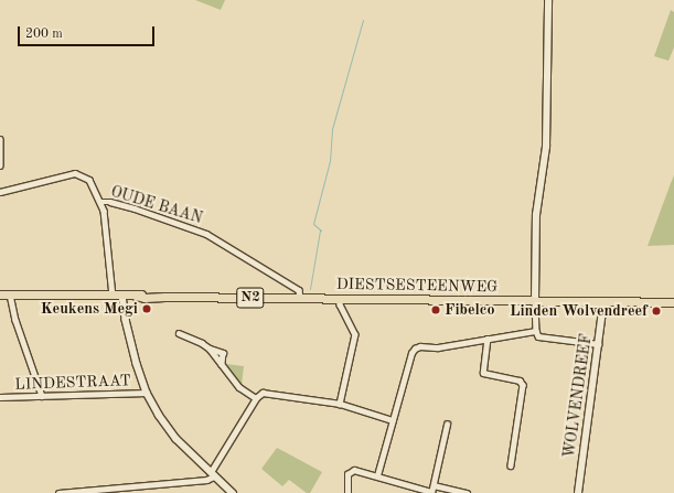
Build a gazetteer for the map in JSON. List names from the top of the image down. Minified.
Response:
{"streets":{"main road":["DIESTSESTEENWEG","N2"],"street":["OUDE BAAN","LINDESTRAAT","WOLVENDREEF"]},"crossings":[["OUDE BAAN","DIESTSESTEENWEG"],["DIESTSESTEENWEG","WOLVENDREEF"]],"places":["Keukens Megi","Fibelco","Linden Wolvendreef"],"scale_bar":"200 m"}
